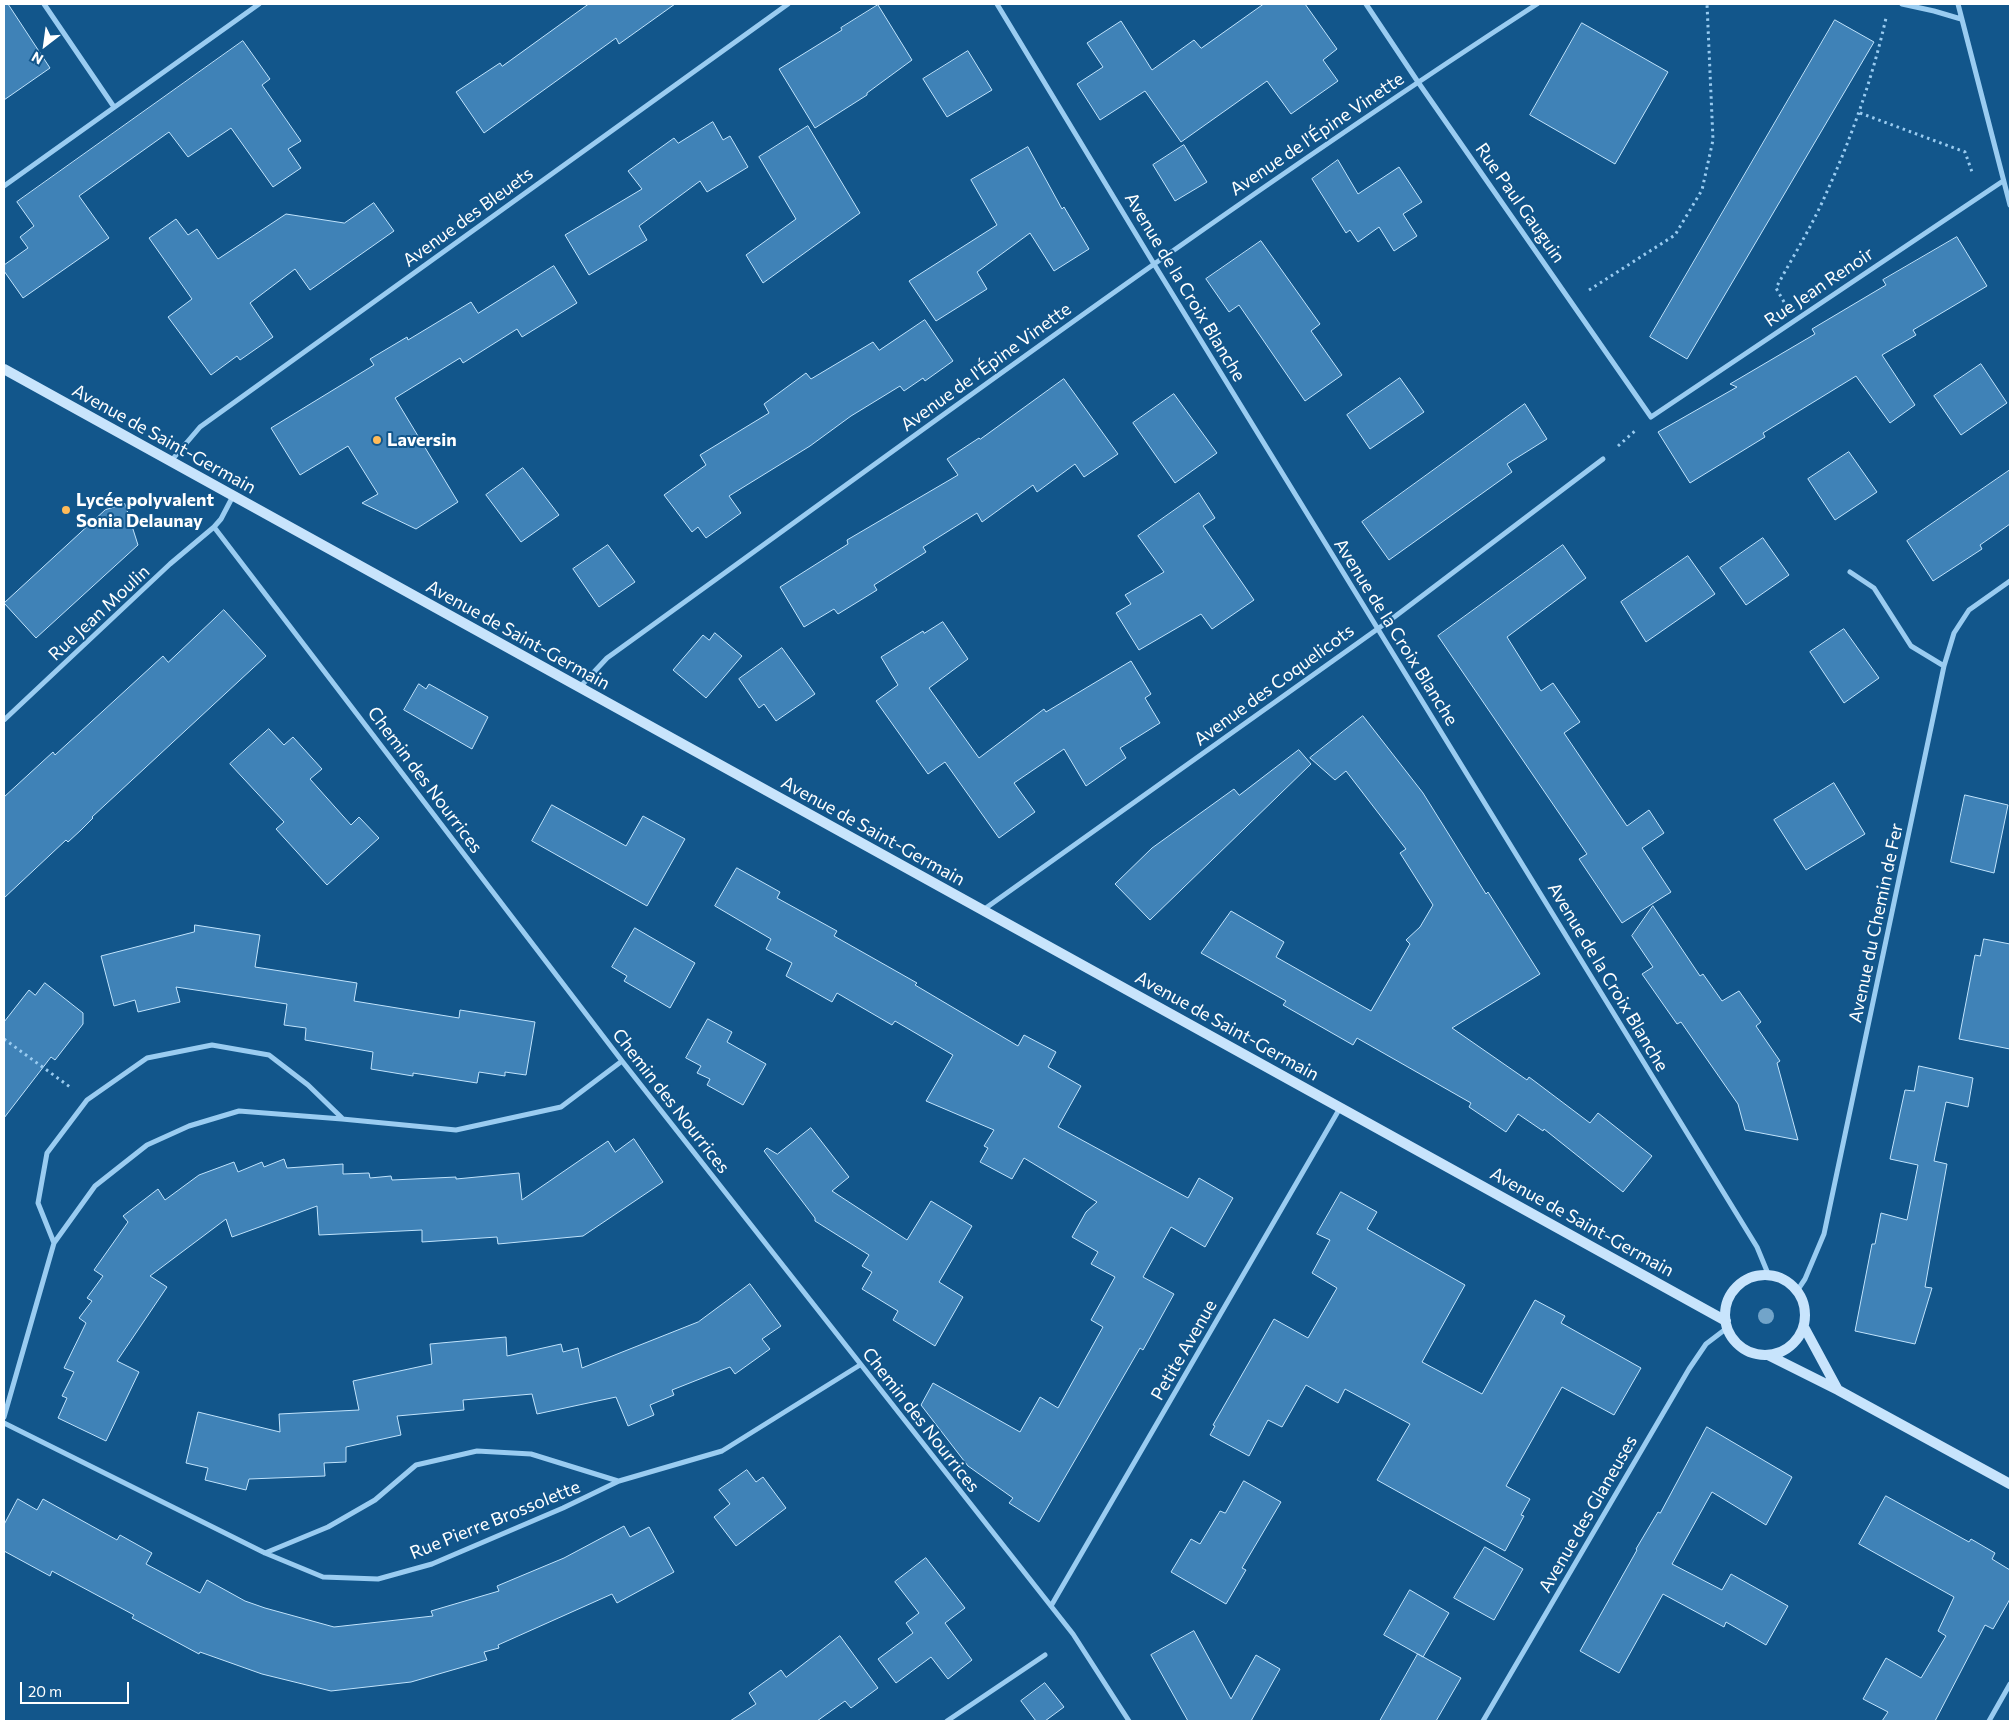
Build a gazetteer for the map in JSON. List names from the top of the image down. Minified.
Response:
{"streets":{"street":["Avenue de l'Épine Vinette","Rue Paul Gauguin","Avenue des Bleuets","Avenue de la Croix Blanche","Rue Jean Renoir","Avenue de Saint-Germain","Rue Jean Moulin","Avenue des Coquelicots","Chemin des Nourrices","Avenue du Chemin de Fer","Petite Avenue","Avenue des Glaneuses","Rue Pierre Brossolette"]},"crossings":[["Avenue de l'Épine Vinette","Rue Paul Gauguin"],["Avenue de l'Épine Vinette","Avenue de la Croix Blanche"],["Avenue de l'Épine Vinette","Avenue de Saint-Germain"],["Rue Paul Gauguin","Rue Jean Renoir"],["Avenue des Bleuets","Avenue de Saint-Germain"],["Avenue de la Croix Blanche","Avenue de Saint-Germain"],["Avenue de la Croix Blanche","Avenue des Coquelicots"],["Avenue de la Croix Blanche","Avenue du Chemin de Fer"],["Avenue de la Croix Blanche","Avenue des Glaneuses"],["Avenue de Saint-Germain","Avenue des Coquelicots"],["Avenue de Saint-Germain","Avenue du Chemin de Fer"],["Avenue de Saint-Germain","Petite Avenue"],["Avenue de Saint-Germain","Avenue des Glaneuses"],["Rue Jean Moulin","Chemin des Nourrices"],["Chemin des Nourrices","Petite Avenue"],["Chemin des Nourrices","Rue Pierre Brossolette"],["Avenue du Chemin de Fer","Avenue des Glaneuses"]],"places":["Laversin","Lycée polyvalent Sonia Delaunay"],"scale_bar":"20 m","north":"bottom left"}
